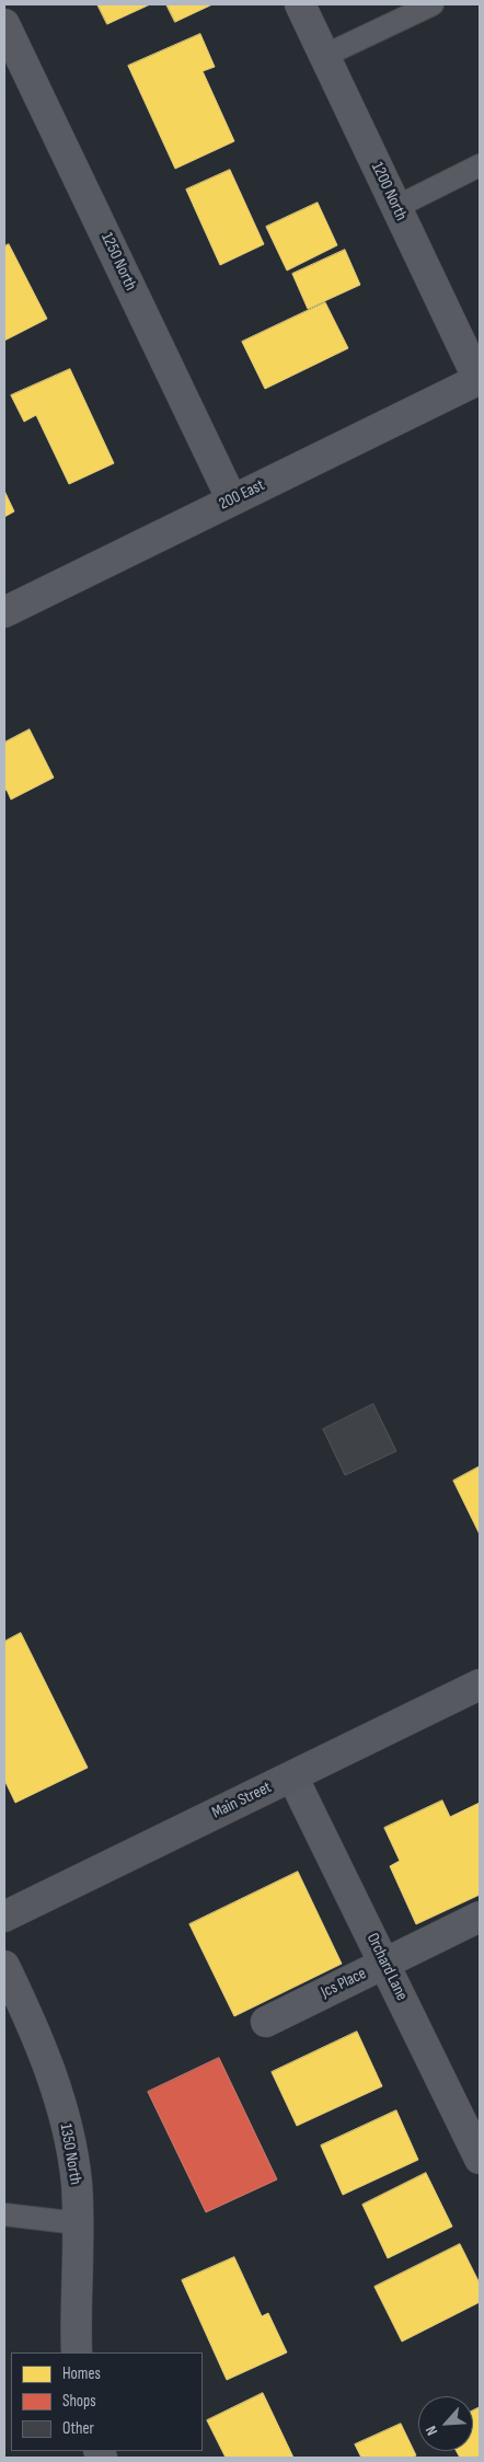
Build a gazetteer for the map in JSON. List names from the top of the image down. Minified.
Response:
{"streets":{"main road":["Main Street"],"street":["1200 North","1250 North","200 East","Orchard Lane","Jcs Place","1350 North"]},"crossings":[["1200 North","200 East"],["1250 North","200 East"],["Main Street","Orchard Lane"],["Orchard Lane","Jcs Place"]],"legend":["Homes","Shops","Other"],"north":"bottom left"}
